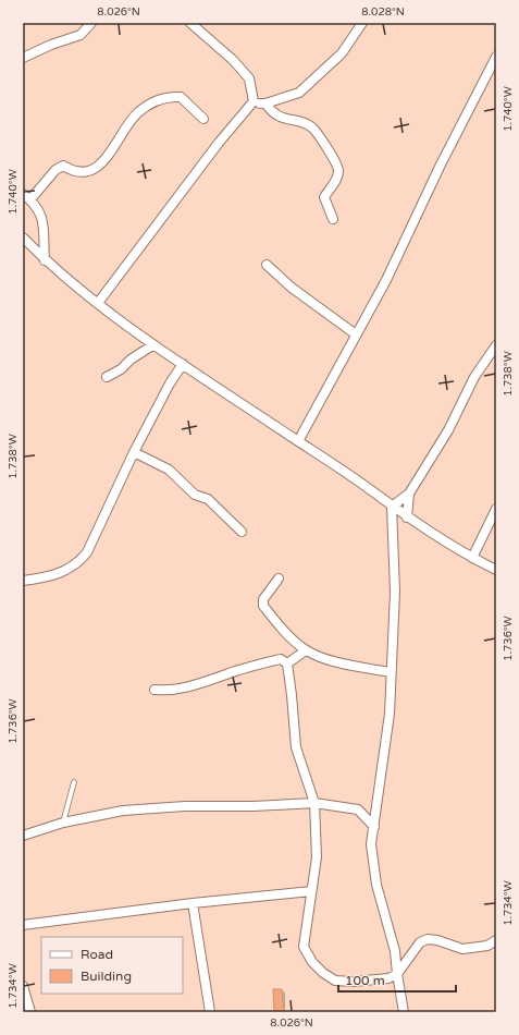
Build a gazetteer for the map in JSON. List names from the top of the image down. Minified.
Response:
{"legend":["Road","Building"],"scale_bar":"100 m","coordinates":["8.026°N","8.028°N","1.740°W","1.738°W","1.736°W","1.734°W"]}
